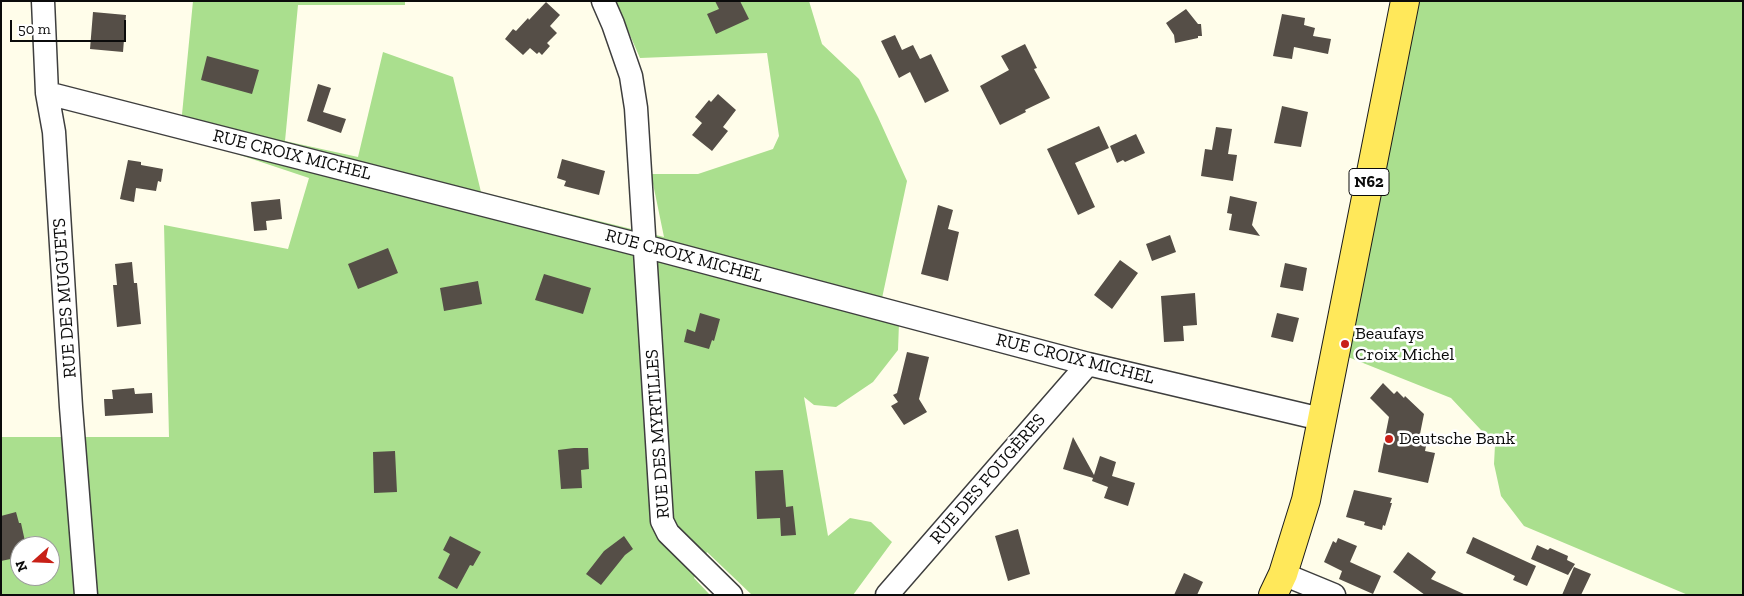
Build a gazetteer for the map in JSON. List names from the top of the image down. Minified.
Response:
{"streets":{"main road":["N62"],"street":["RUE CROIX MICHEL","RUE DES MUGUETS","RUE DES MYRTILLES","RUE DES FOUGÈRES"]},"crossings":[["RUE CROIX MICHEL","N62"],["RUE CROIX MICHEL","RUE DES MUGUETS"],["RUE CROIX MICHEL","RUE DES MYRTILLES"],["RUE CROIX MICHEL","RUE DES FOUGÈRES"]],"places":["Beaufays Croix Michel","Deutsche Bank"],"scale_bar":"50 m","north":"left"}
